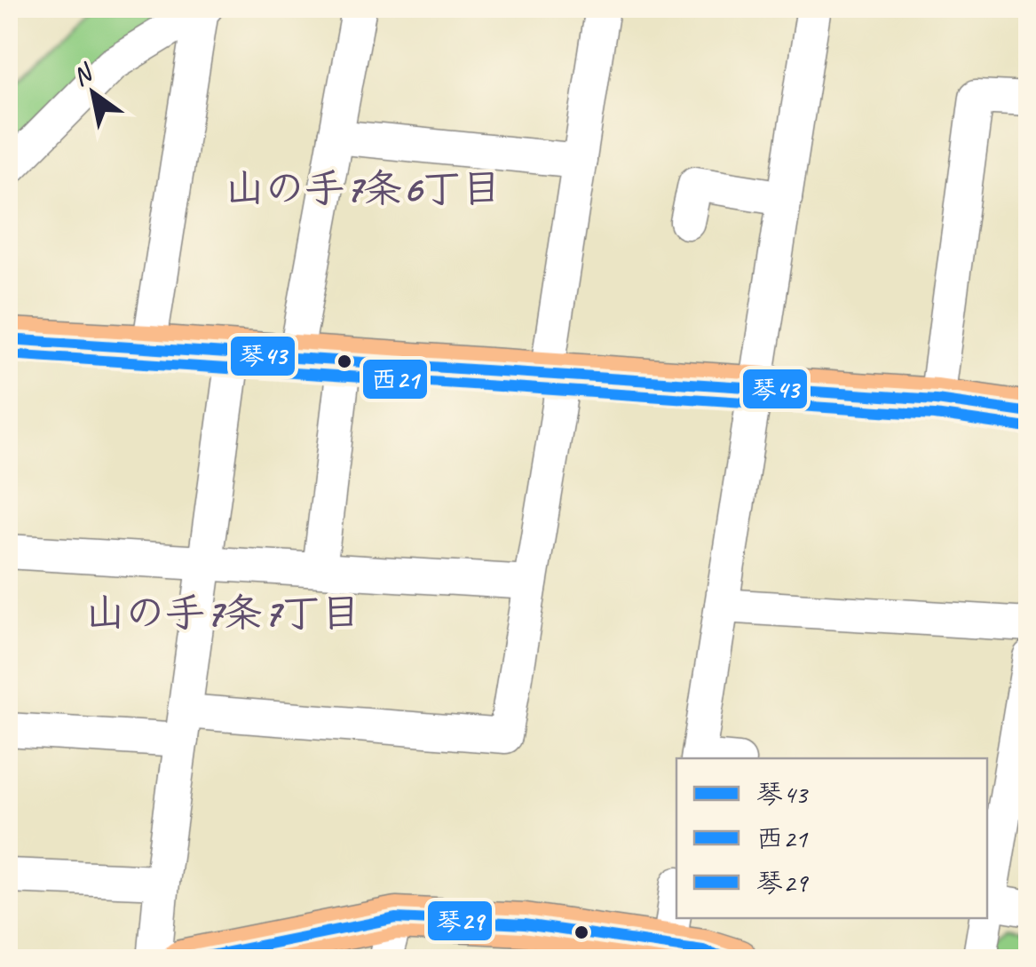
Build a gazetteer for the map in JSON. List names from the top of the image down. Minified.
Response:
{"districts":["山の手7条6丁目","山の手7条7丁目"],"lines":["transit line 琴43","transit line 西21","transit line 琴29"],"legend":["琴43","西21","琴29"],"north":"top left"}
